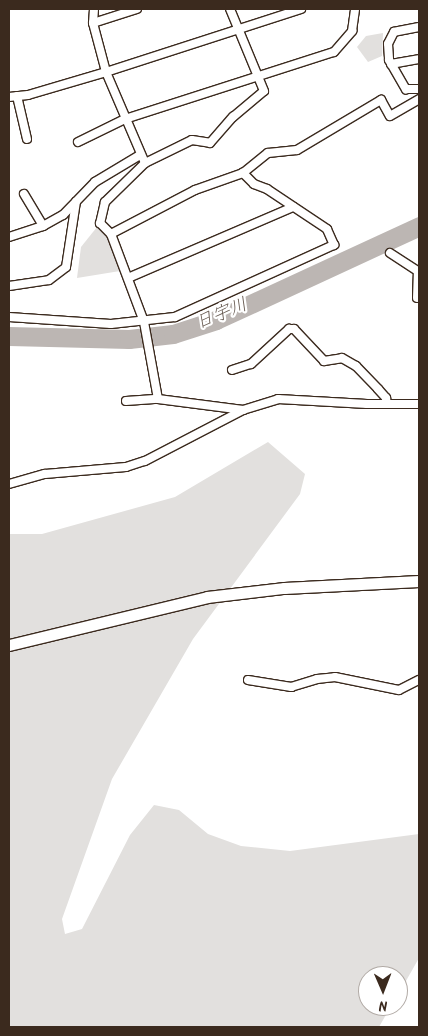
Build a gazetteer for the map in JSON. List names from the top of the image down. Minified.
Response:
{"water":["日宇川"],"north":"bottom"}
